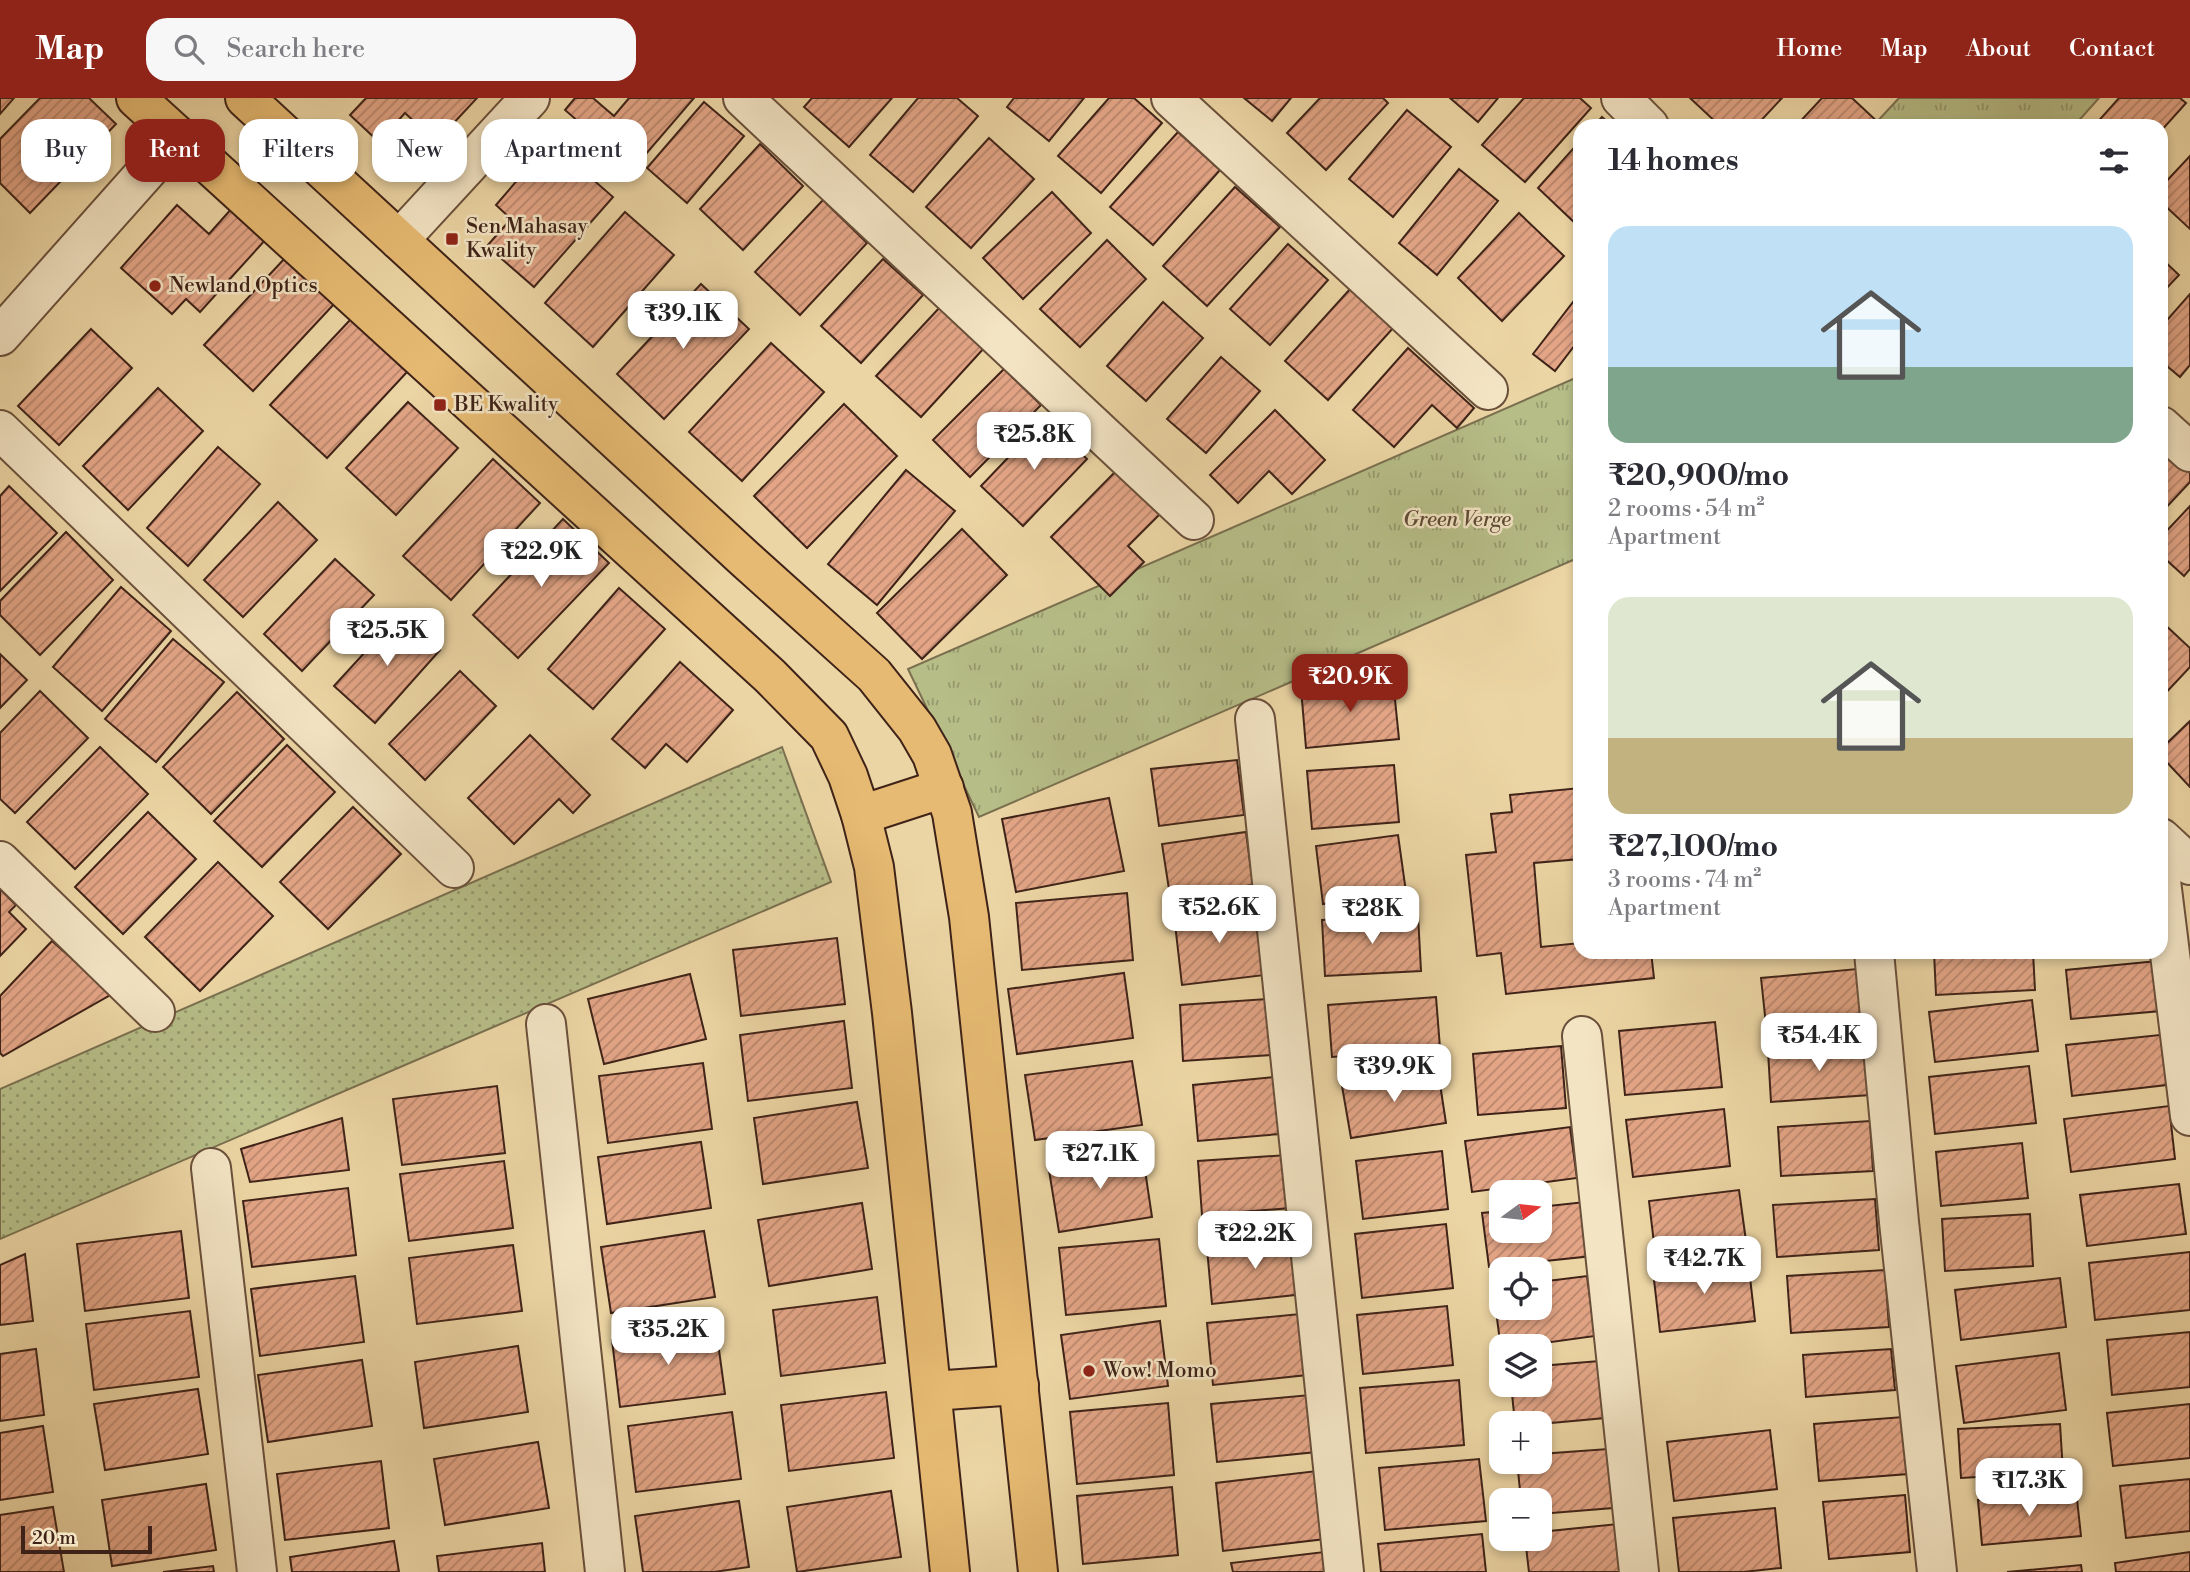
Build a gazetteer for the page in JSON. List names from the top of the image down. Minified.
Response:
{"parks":["Green Verge"],"places":{"transit":["Sen Mahasay Kwality","BE Kwality"],"other":["Newland Optics","Wow! Momo"]},"scale_bar":"20 m","north":"right","page":{"header":"Map","search":"Search here","nav":["Home","Map","About","Contact"],"chip":["Buy","Rent","Filters","New","Apartment"],"heading":"14 homes","list":[{"name":"₹20,900/mo","note":"2 rooms · 54 m² · Apartment"},{"name":"₹27,100/mo","note":"3 rooms · 74 m² · Apartment"}],"price":["₹39.1K","₹25.8K","₹22.9K","₹25.5K","₹20.9K","₹52.6K","₹28K","₹54.4K","₹39.9K","₹27.1K","₹22.2K","₹42.7K","₹35.2K","₹17.3K"],"map_buttons":["+","−"],"scale":"20 m"}}
